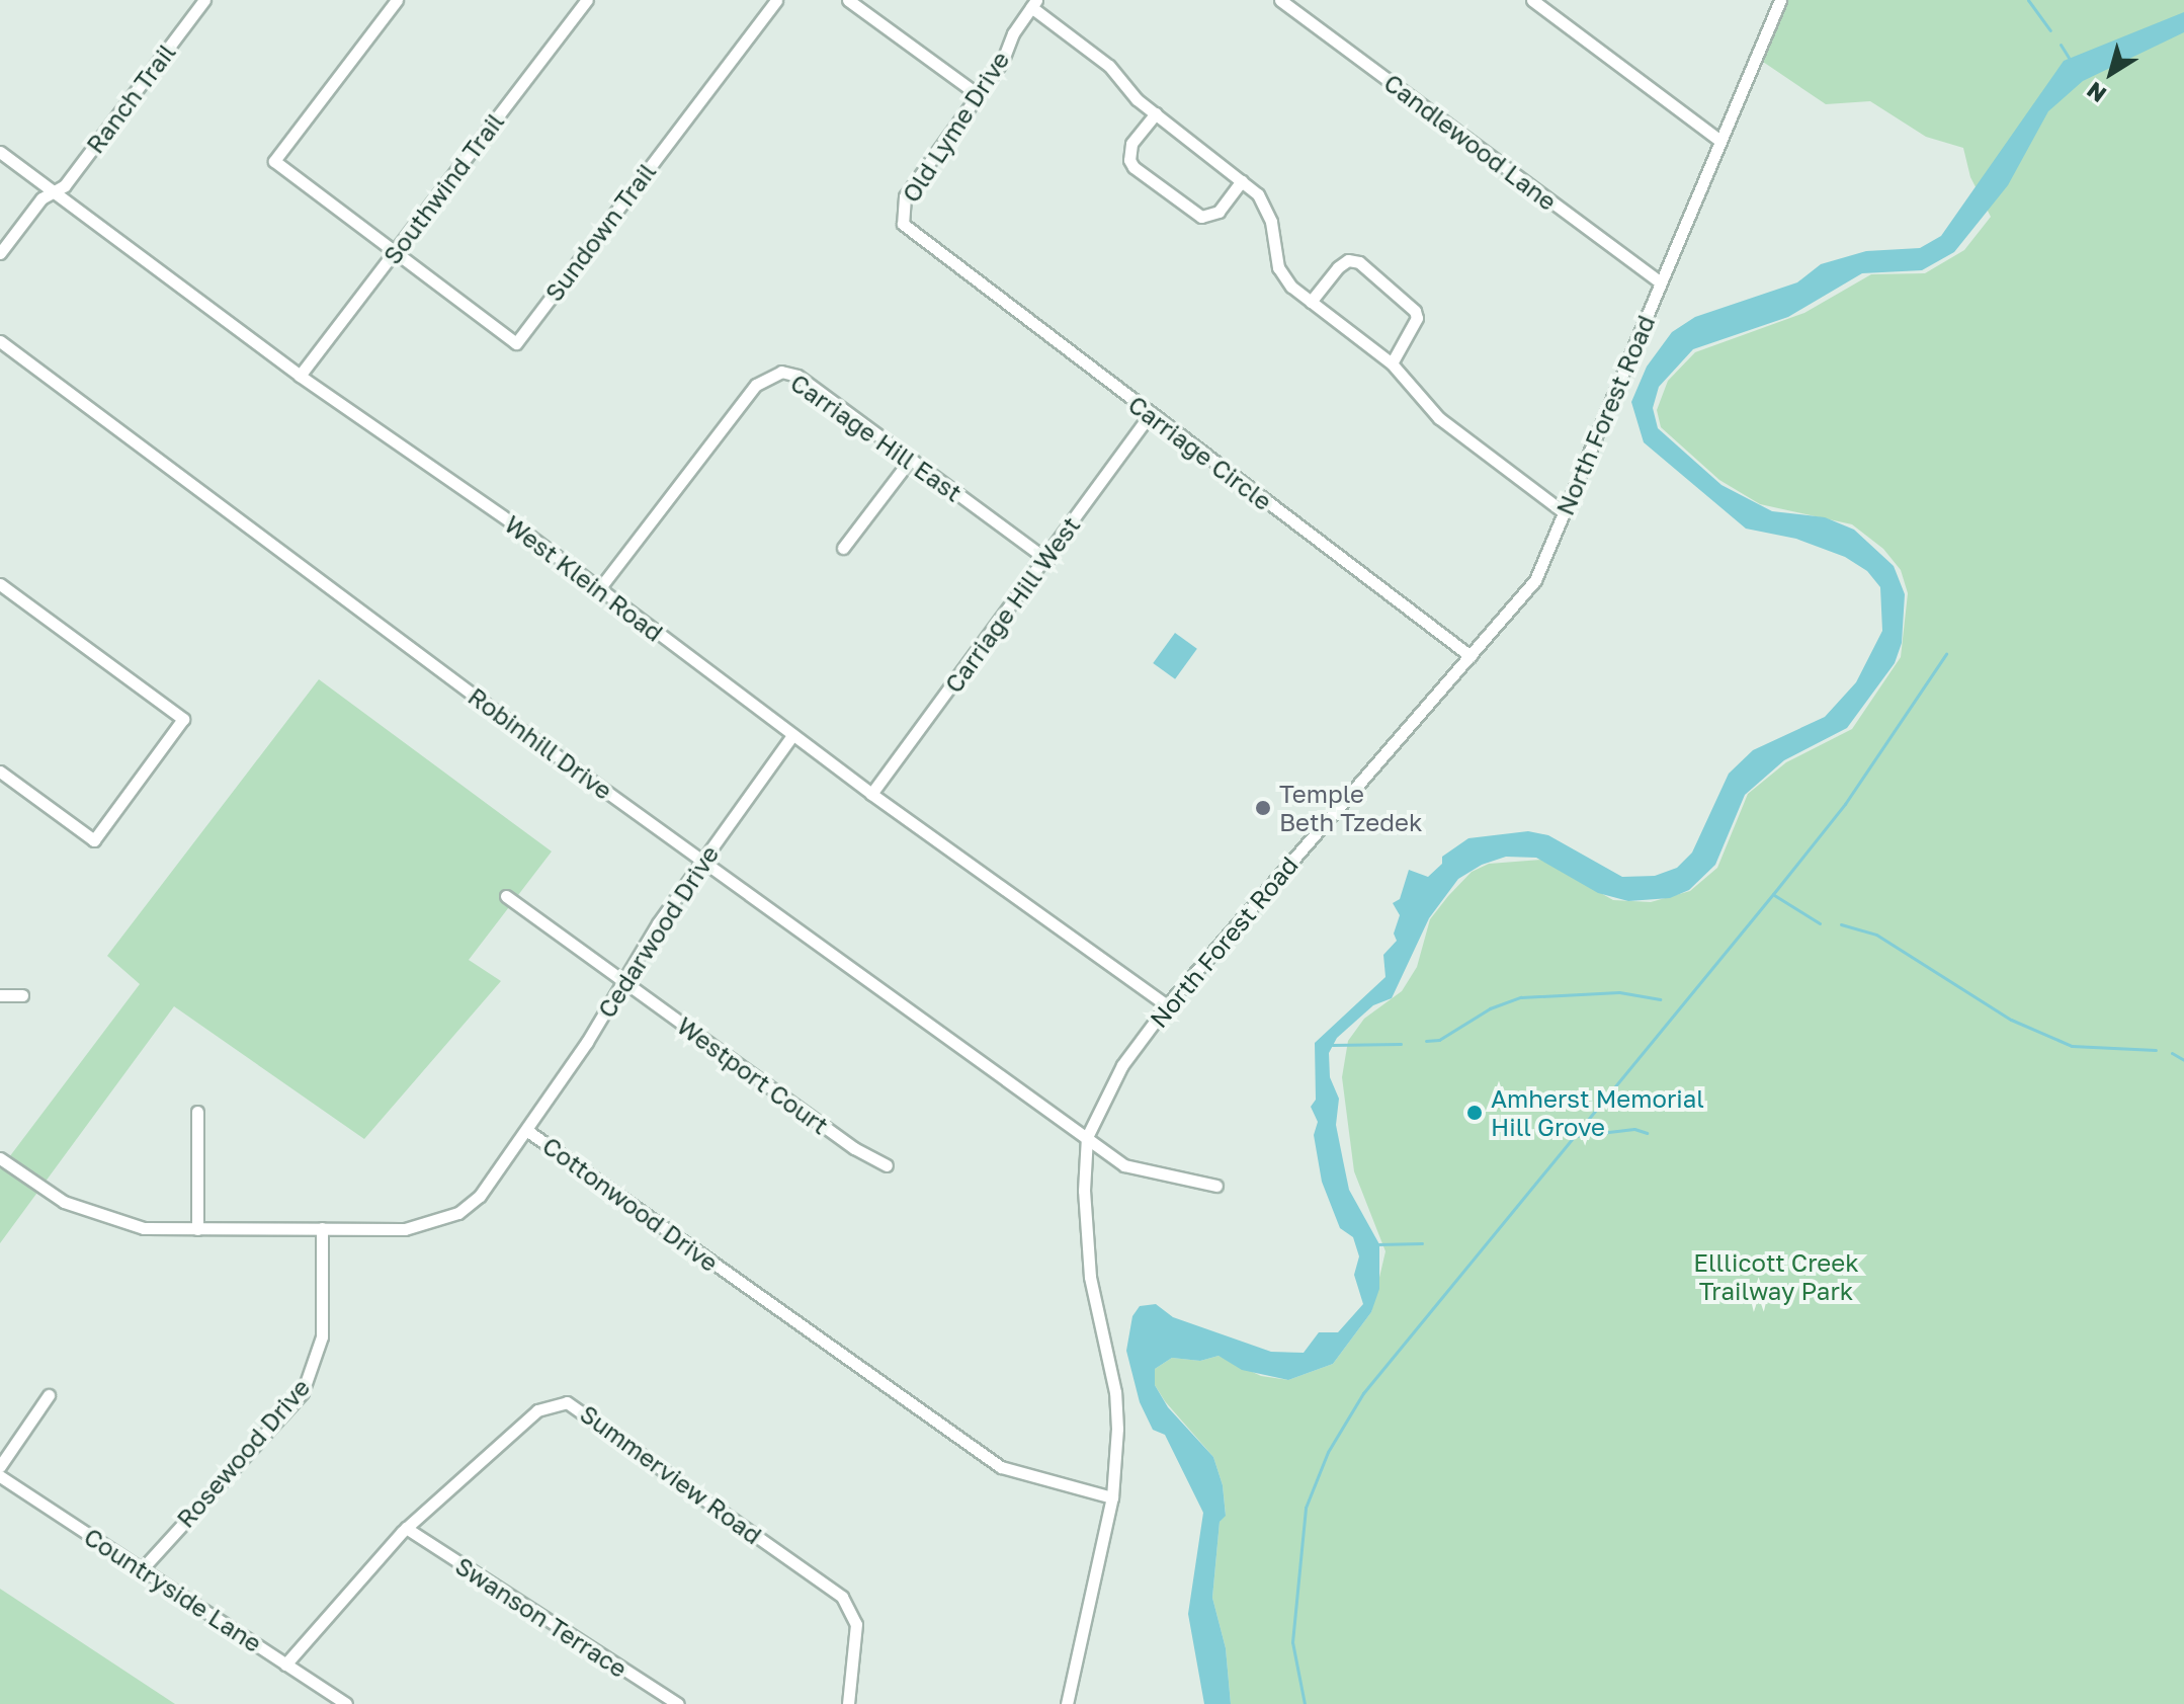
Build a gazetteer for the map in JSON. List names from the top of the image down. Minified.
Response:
{"streets":{"street":["Ranch Trail","Old Lyme Drive","Candlewood Lane","Southwind Trail","Sundown Trail","North Forest Road","Carriage Hill East","Carriage Circle","West Klein Road","Carriage Hill West","Robinhill Drive","Cedarwood Drive","Westport Court","Cottonwood Drive","Rosewood Drive","Summerview Road","Countryside Lane","Swanson Terrace"]},"crossings":[["Ranch Trail","West Klein Road"],["Old Lyme Drive","Carriage Circle"],["Candlewood Lane","North Forest Road"],["Southwind Trail","Sundown Trail"],["Southwind Trail","West Klein Road"],["North Forest Road","Carriage Circle"],["North Forest Road","West Klein Road"],["North Forest Road","Robinhill Drive"],["North Forest Road","Cottonwood Drive"],["Carriage Hill East","West Klein Road"],["Carriage Hill East","Carriage Hill West"],["Carriage Circle","Carriage Hill West"],["West Klein Road","Carriage Hill West"],["West Klein Road","Cedarwood Drive"],["Robinhill Drive","Cedarwood Drive"],["Cedarwood Drive","Westport Court"],["Cedarwood Drive","Cottonwood Drive"],["Cottonwood Drive","Rosewood Drive"],["Rosewood Drive","Countryside Lane"],["Summerview Road","Countryside Lane"],["Summerview Road","Swanson Terrace"]],"parks":["Elllicott Creek Trailway Park"],"places":["Temple Beth Tzedek","Amherst Memorial Hill Grove"],"north":"bottom left"}
